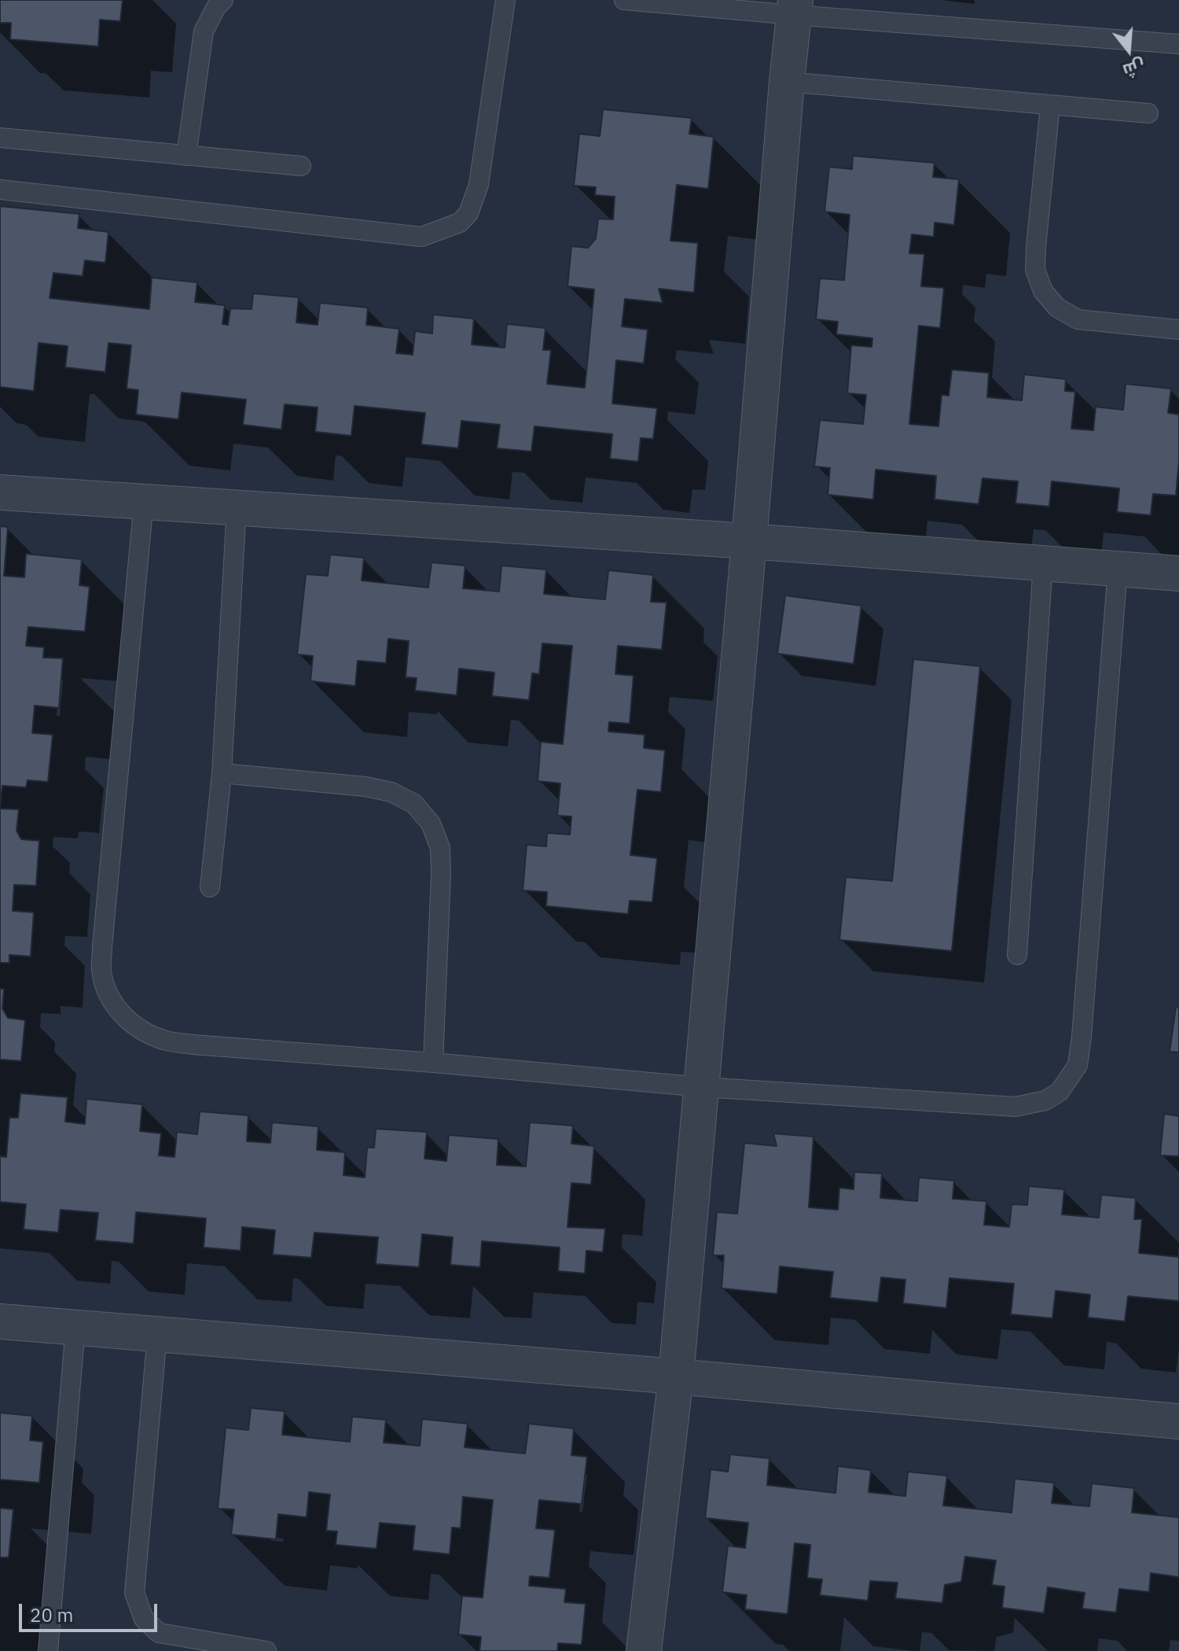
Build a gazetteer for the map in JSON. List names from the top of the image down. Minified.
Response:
{"scale_bar":"20 m","north":"bottom"}
